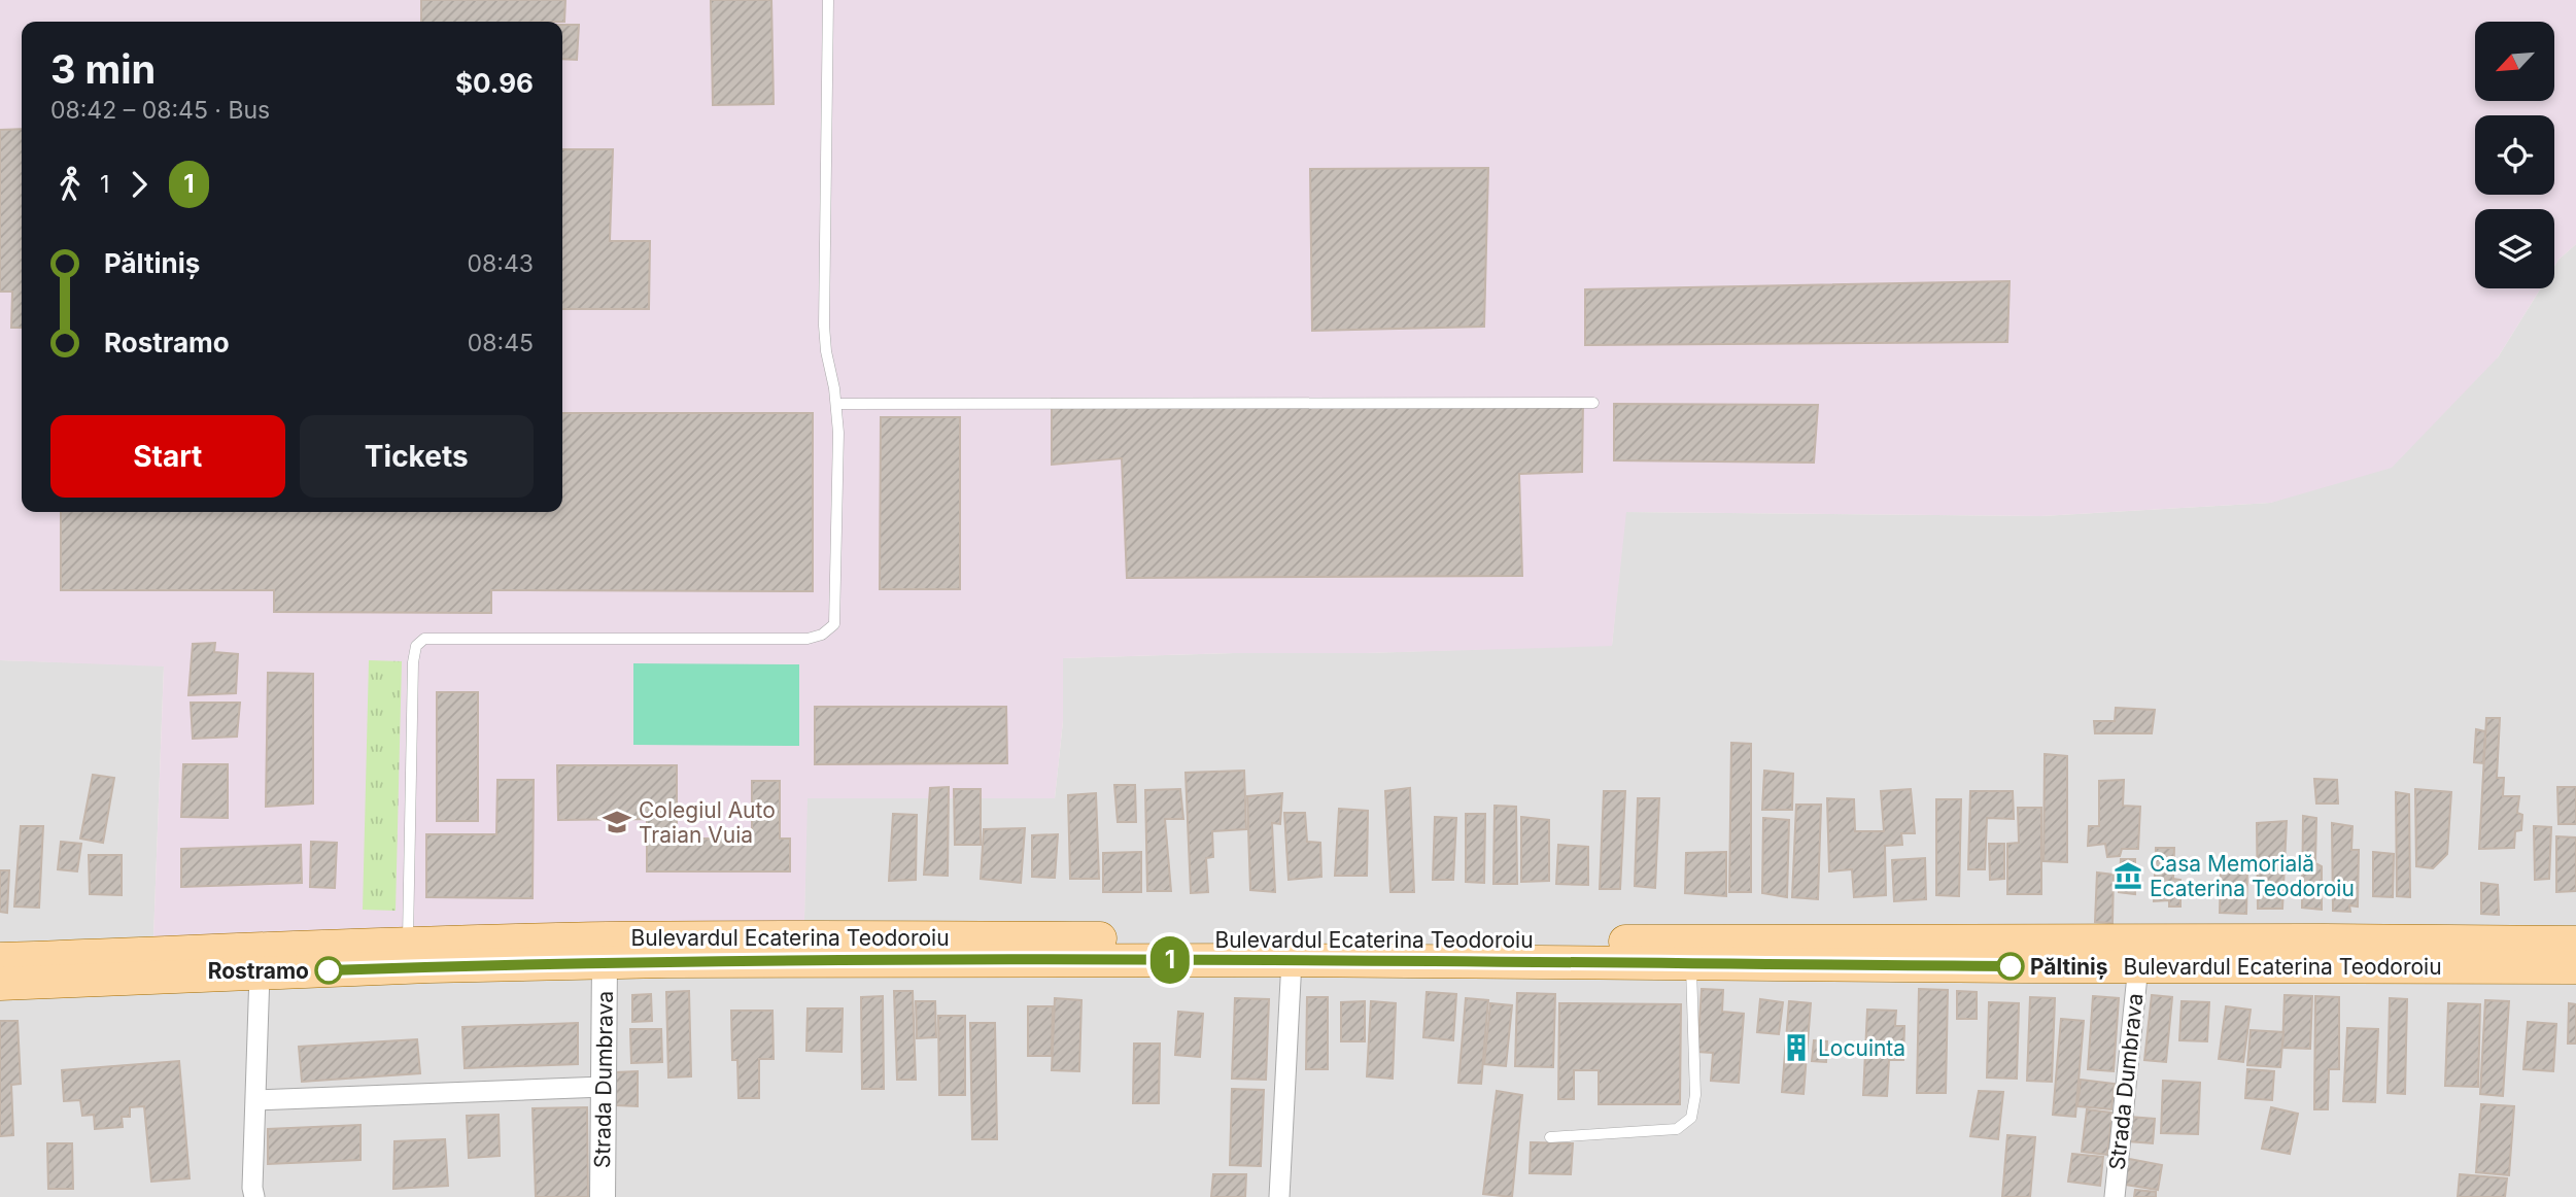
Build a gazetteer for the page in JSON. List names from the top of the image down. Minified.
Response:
{"streets":{"main road":["Bulevardul Ecaterina Teodoroiu"],"street":["Strada Dumbrava"]},"crossings":[["Bulevardul Ecaterina Teodoroiu","Strada Dumbrava"]],"places":{"school or university":["Colegiul Auto Traian Vuia"],"museum":["Casa Memorială Ecaterina Teodoroiu"],"other":["Păltiniș","Rostramo"],"building":["Locuinta"]},"lines":["bus line 1"],"north":"bottom left","page":{"on_map":"1","heading":["3 min","08:42 – 08:45 · Bus","$0.96"],"legs":["1","1"],"list":[{"name":"Păltiniș","value":"08:43"},{"name":"Rostramo","value":"08:45"}],"buttons":["Start","Tickets"]}}
